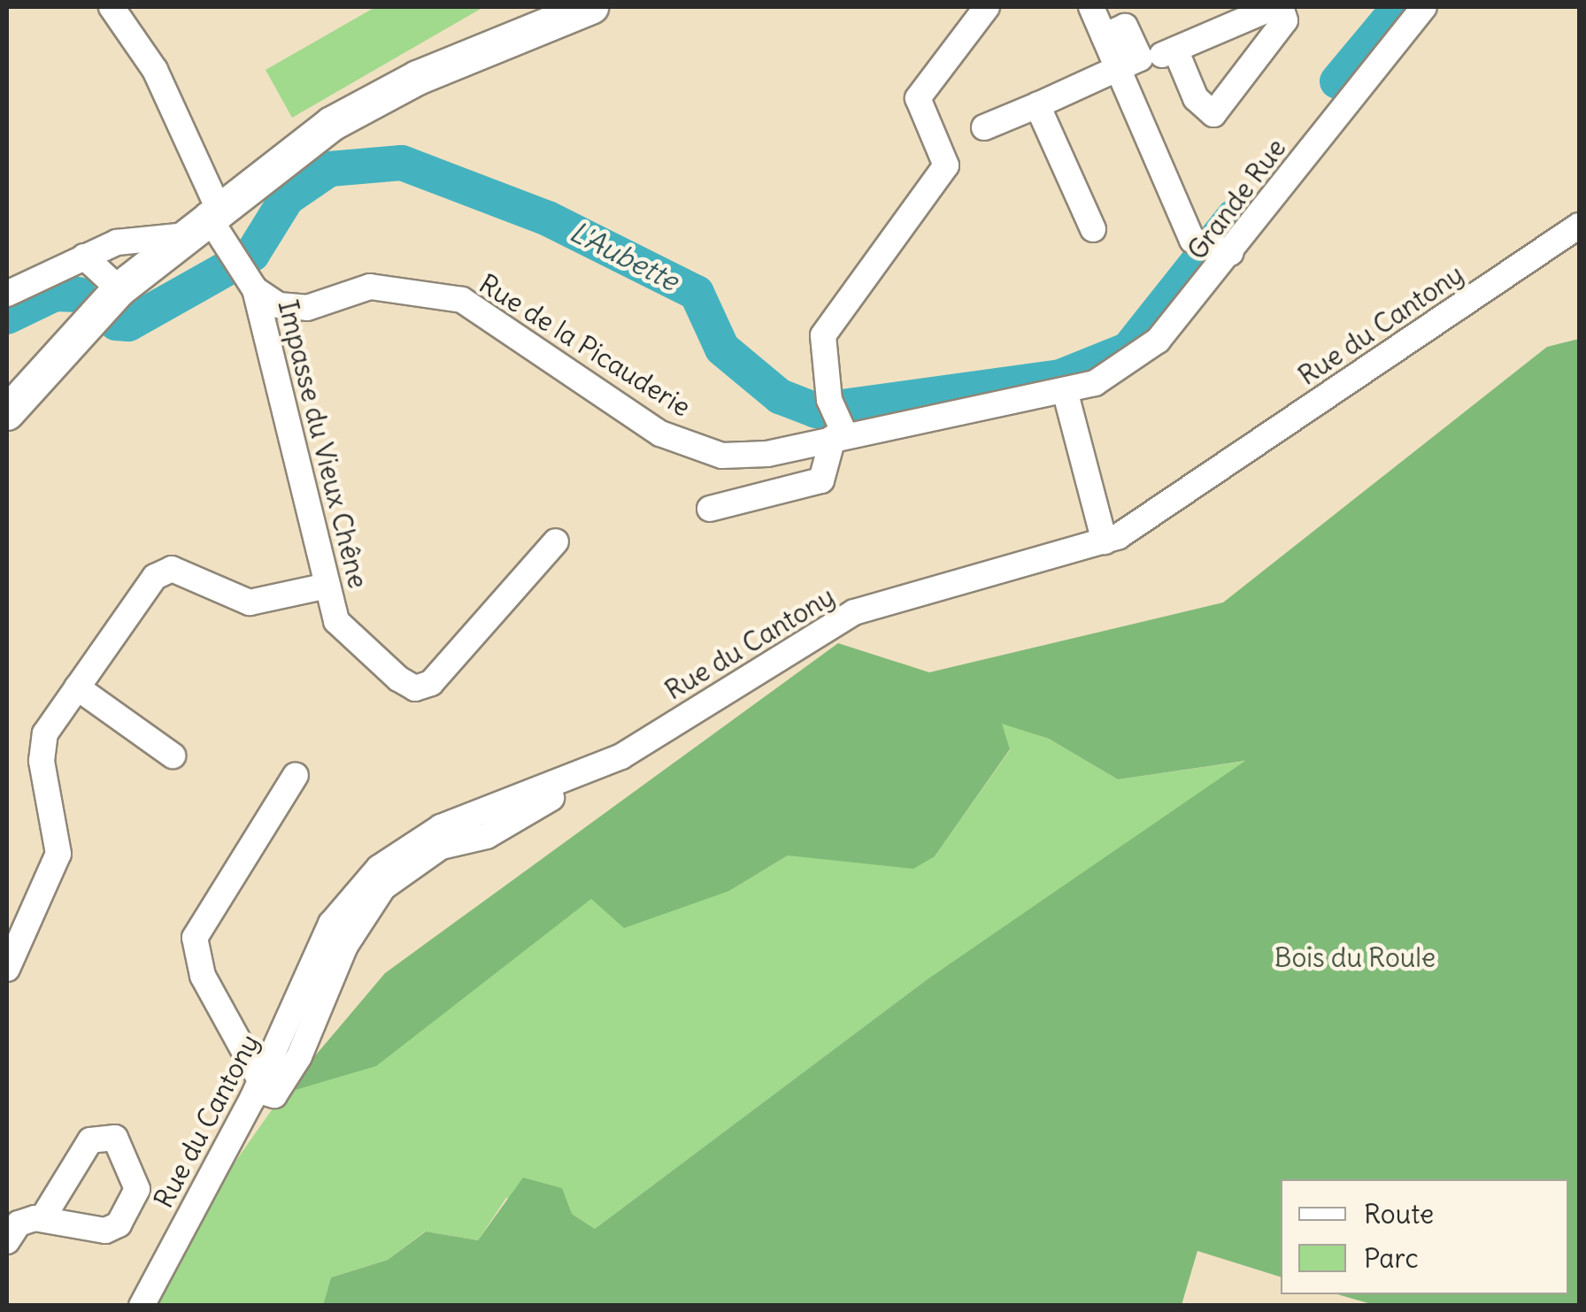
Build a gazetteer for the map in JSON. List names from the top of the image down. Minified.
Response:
{"streets":{"street":["Grande Rue","Rue du Cantony","Rue de la Picauderie","Impasse du Vieux Chêne"]},"crossings":[["Grande Rue","Rue de la Picauderie"],["Rue de la Picauderie","Impasse du Vieux Chêne"]],"water":["L'Aubette"],"parks":["Bois du Roule"],"legend":["Route","Parc"]}
